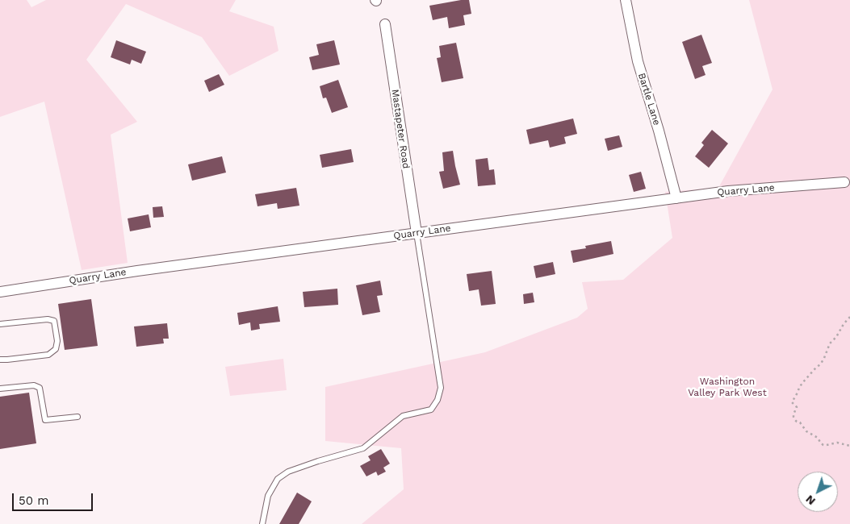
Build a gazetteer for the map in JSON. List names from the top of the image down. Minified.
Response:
{"streets":{"street":["Bartle Lane","Mastapeter Road","Quarry Lane"]},"crossings":[["Bartle Lane","Quarry Lane"],["Mastapeter Road","Quarry Lane"]],"parks":["Washington Valley Park West"],"scale_bar":"50 m","north":"bottom left"}
